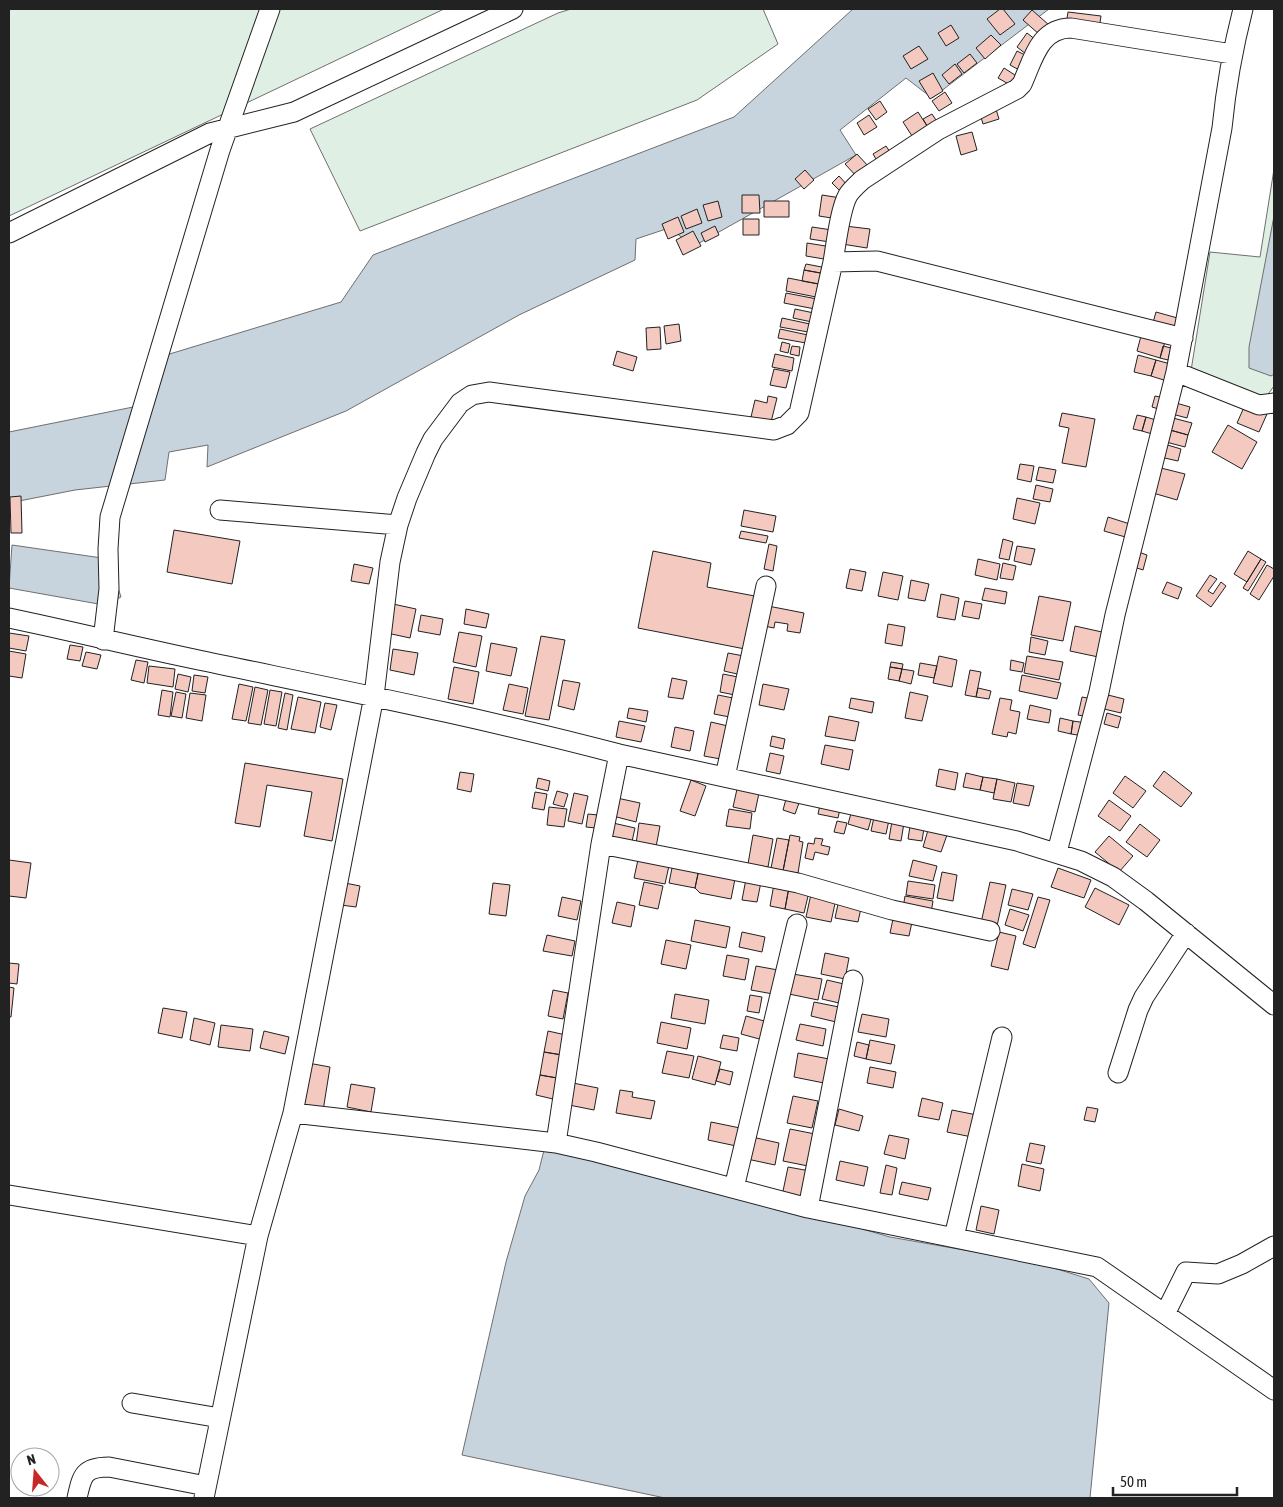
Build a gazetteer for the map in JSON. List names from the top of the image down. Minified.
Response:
{"scale_bar":"50 m","north":"top"}
